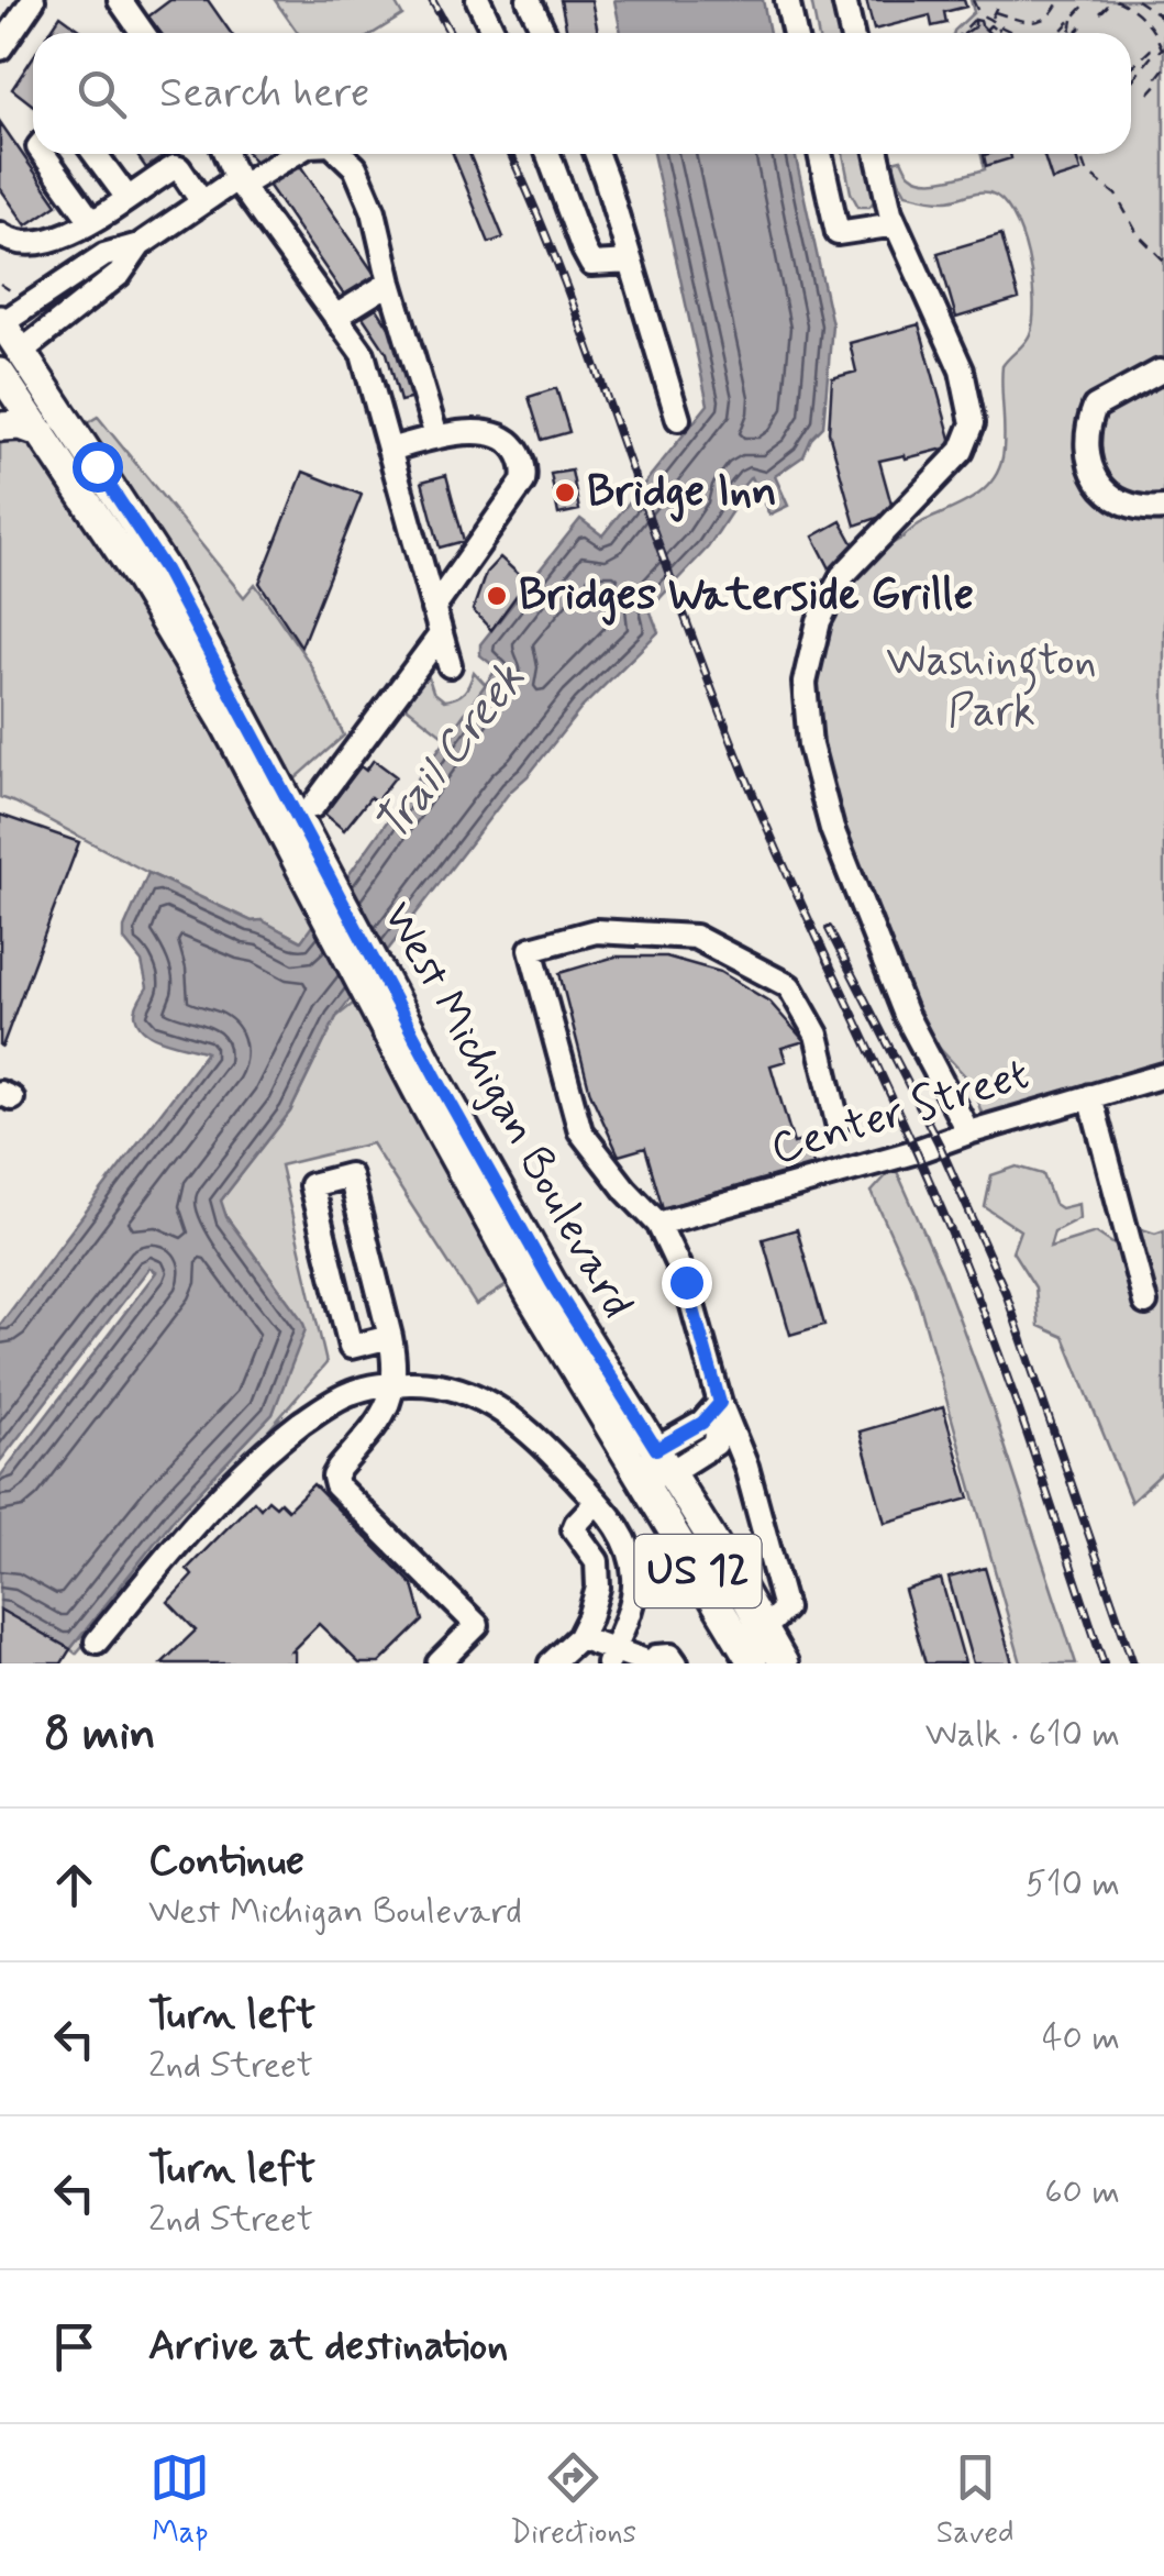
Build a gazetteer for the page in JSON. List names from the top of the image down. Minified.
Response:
{"streets":{"main road":["West Michigan Boulevard","US 12"],"street":["Center Street"]},"crossings":[["West Michigan Boulevard","US 12"]],"water":["Trail Creek"],"parks":["Washington Park"],"places":["Bridge Inn","Bridges Waterside Grille"],"page":{"search":"Search here","heading":["8 min","Walk · 610 m"],"list":[["Continue","West Michigan Boulevard","510 m"],["Turn left","2nd Street","40 m"],["Turn left","2nd Street","60 m"],"Arrive at destination"],"nav":["Map","Directions","Saved"]}}
